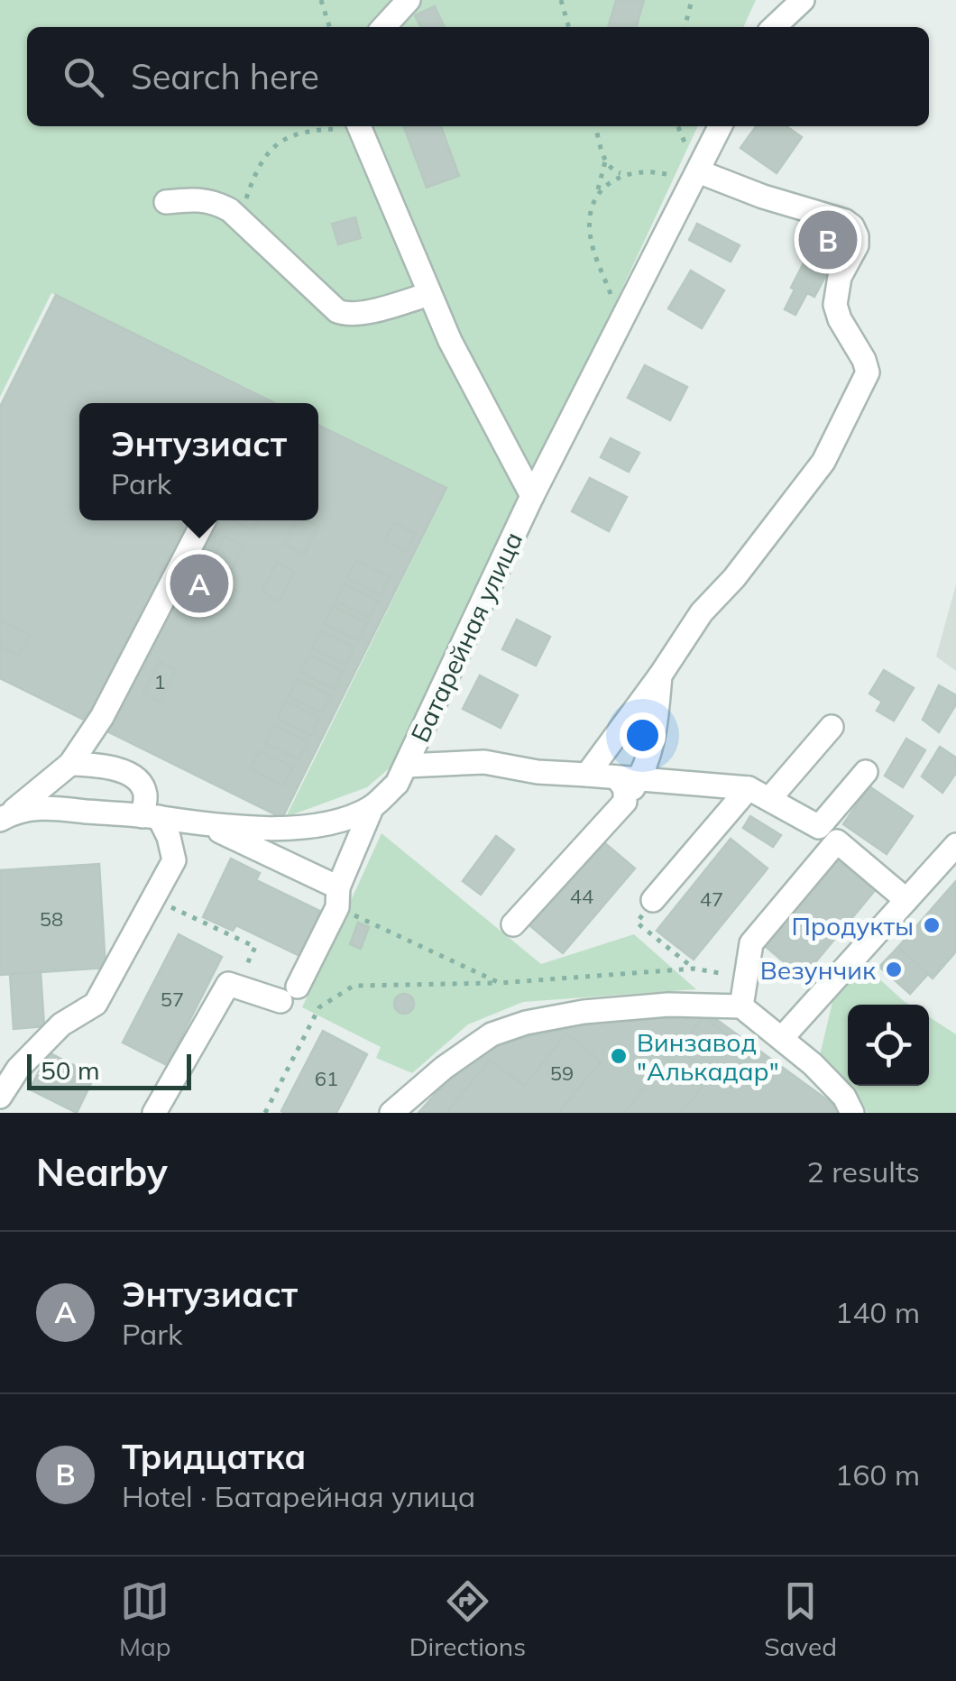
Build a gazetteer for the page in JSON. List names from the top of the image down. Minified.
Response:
{"streets":{"street":["Батарейная улица"]},"places":["Продукты","Везунчик","Винзавод \"Алькадар\""],"house_numbers":["1","44","47","58","57","59","61"],"scale_bar":"50 m","page":{"search":"Search here","pins":["B","A"],"popup":["Энтузиаст","Park"],"scale":"50 m","heading":["Nearby","2 results"],"list":[{"mark":"A","name":"Энтузиаст","note":"Park","value":"140 m"},{"mark":"B","name":"Тридцатка","note":"Hotel · Батарейная улица","value":"160 m"}],"nav":["Map","Directions","Saved"]}}
